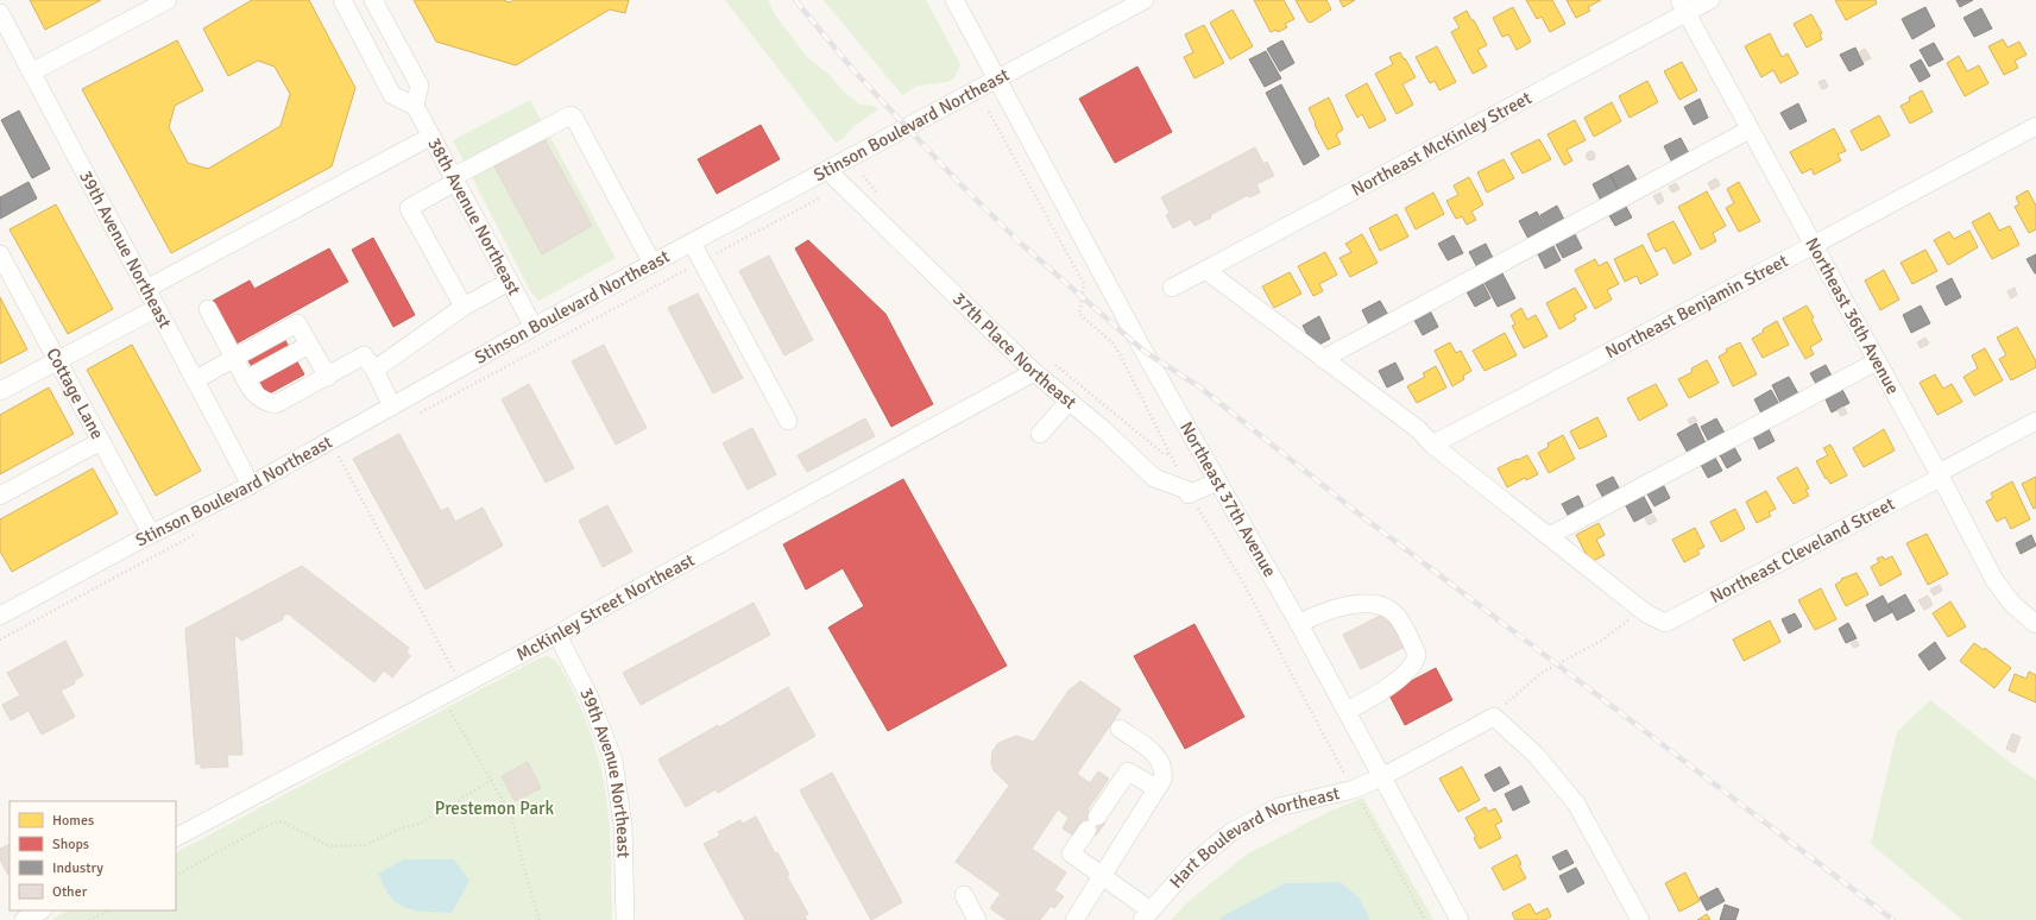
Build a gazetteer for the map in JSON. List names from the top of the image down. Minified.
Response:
{"streets":{"street":["Stinson Boulevard Northeast","Northeast McKinley Street","38th Avenue Northeast","39th Avenue Northeast","Northeast Benjamin Street","Northeast 36th Avenue","37th Place Northeast","Cottage Lane","Northeast 37th Avenue","Northeast Cleveland Street","McKinley Street Northeast","Hart Boulevard Northeast"]},"crossings":[["Stinson Boulevard Northeast","38th Avenue Northeast"],["Stinson Boulevard Northeast","39th Avenue Northeast"],["Stinson Boulevard Northeast","37th Place Northeast"],["Stinson Boulevard Northeast","Cottage Lane"],["Stinson Boulevard Northeast","Northeast 37th Avenue"],["Northeast McKinley Street","Northeast 36th Avenue"],["39th Avenue Northeast","McKinley Street Northeast"],["Northeast Benjamin Street","Northeast 36th Avenue"],["Northeast 36th Avenue","Northeast Cleveland Street"],["37th Place Northeast","Northeast 37th Avenue"],["37th Place Northeast","McKinley Street Northeast"],["Northeast 37th Avenue","Hart Boulevard Northeast"]],"parks":["Prestemon Park"],"legend":["Homes","Shops","Industry","Other"]}
